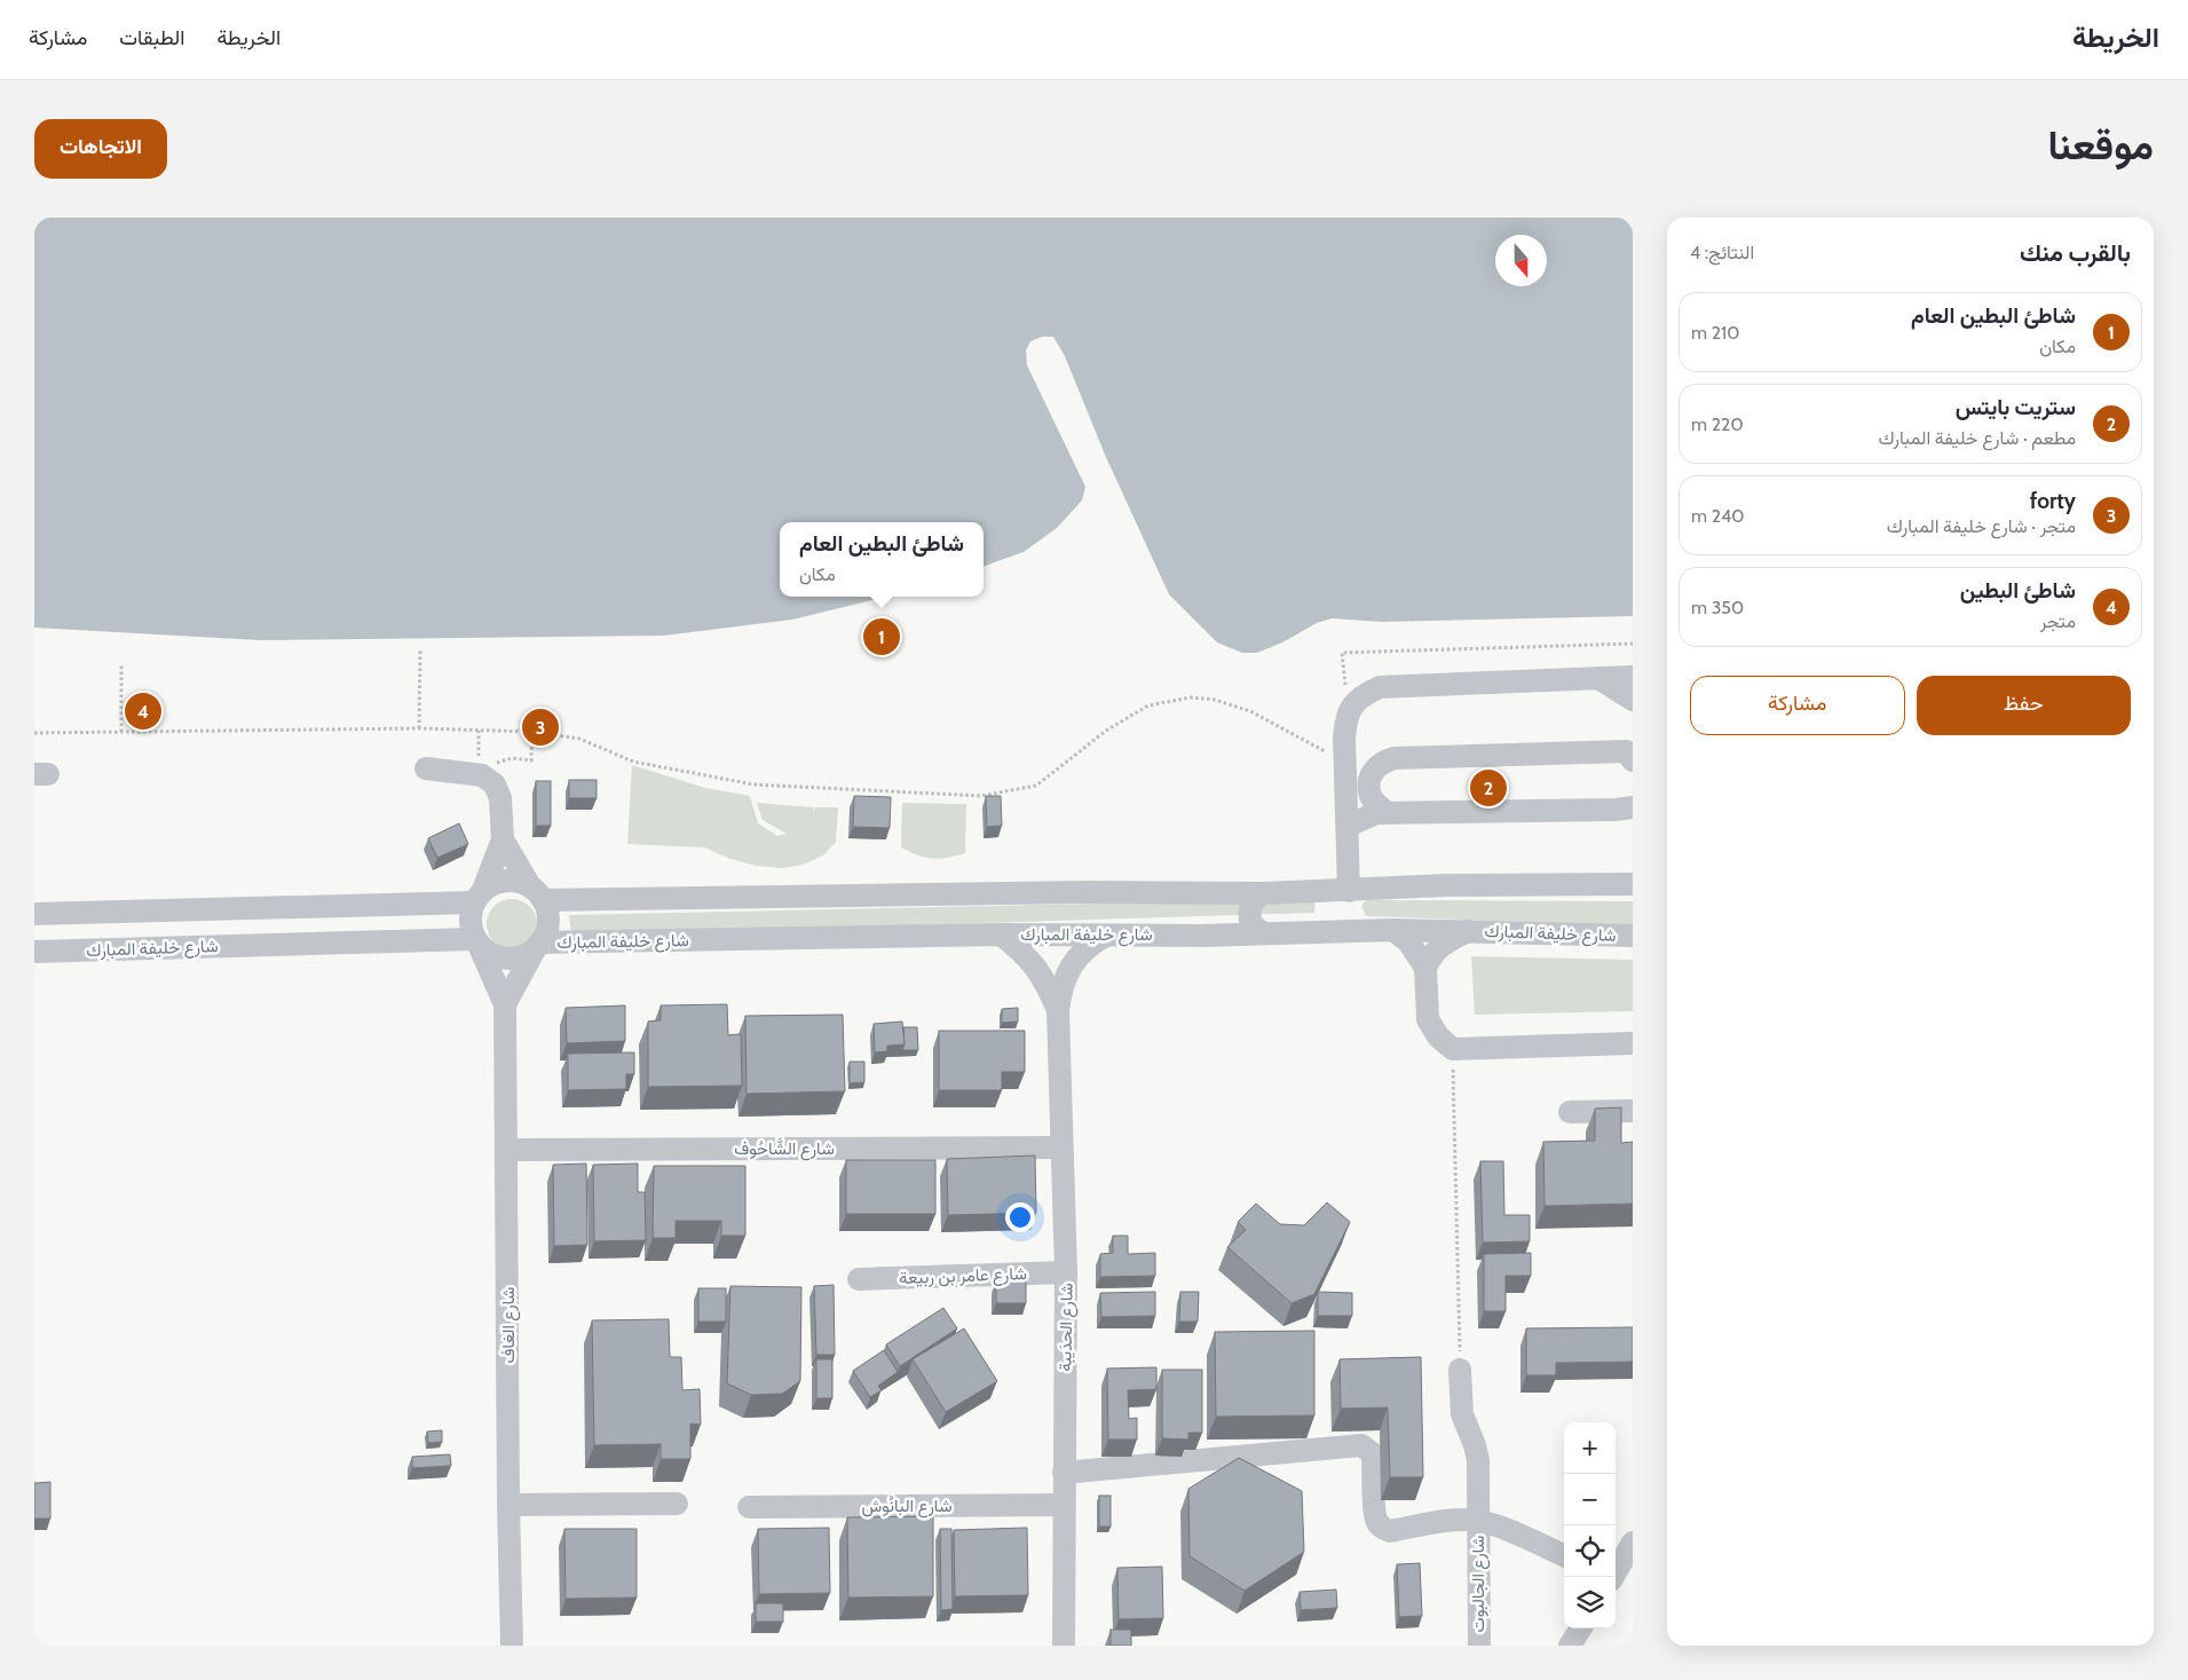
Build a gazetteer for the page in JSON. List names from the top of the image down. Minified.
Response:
{"streets":{"street":["شارع خليفة المبارك","شارع الشَّاحُوف","شارع عامر بن ربيعة","شارع الغاف","شارع الحدَيبة","شارع البانُوش","شارع الجالبوت"]},"crossings":[["شارع خليفة المبارك","شارع الغاف"],["شارع خليفة المبارك","شارع الحدَيبة"],["شارع الشَّاحُوف","شارع الغاف"],["شارع الشَّاحُوف","شارع الحدَيبة"],["شارع عامر بن ربيعة","شارع الحدَيبة"],["شارع الحدَيبة","شارع البانُوش"],["شارع الحدَيبة","شارع الجالبوت"]],"north":"bottom","page":{"header":"الخريطة","nav":["الخريطة","الطبقات","مشاركة"],"title":"موقعنا","buttons":["الاتجاهات",["حفظ","مشاركة"]],"heading":["بالقرب منك","النتائج: 4"],"list":[{"mark":"1","name":"شاطئ البطين العام","note":"مكان","value":"210 m"},{"mark":"2","name":"ستريت بايتس","note":"مطعم · شارع خليفة المبارك","value":"220 m"},{"mark":"3","name":"forty","note":"متجر · شارع خليفة المبارك","value":"240 m"},{"mark":"4","name":"شاطئ البطين","note":"متجر","value":"350 m"}],"popup":["شاطئ البطين العام","مكان"],"pins":["1","4","3","2"],"map_buttons":["+","−"]}}
